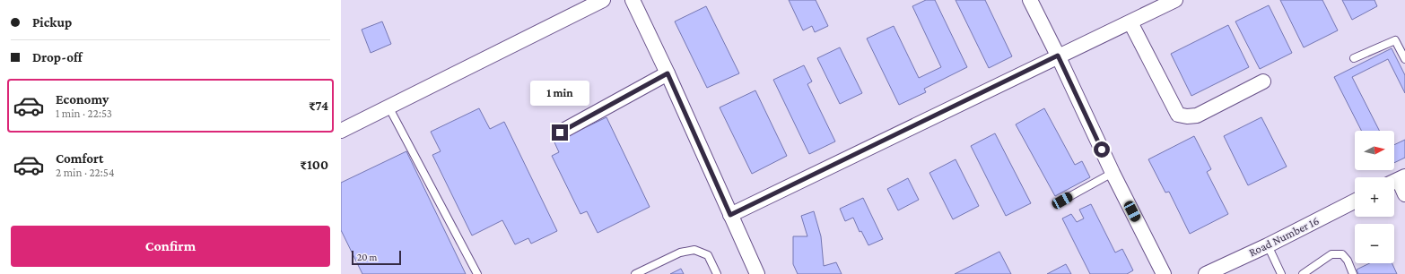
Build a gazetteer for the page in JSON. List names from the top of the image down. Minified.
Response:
{"streets":{"street":["Road Number 16"]},"scale_bar":"20 m","north":"right","page":{"banner":["Pickup","Drop-off"],"list":[{"name":"Economy","note":"1 min · 22:53","value":"₹74"},{"name":"Comfort","note":"2 min · 22:54","value":"₹100"}],"bubble":"1 min","map_buttons":["+","−"],"buttons":"Confirm","scale":"20 m"}}
